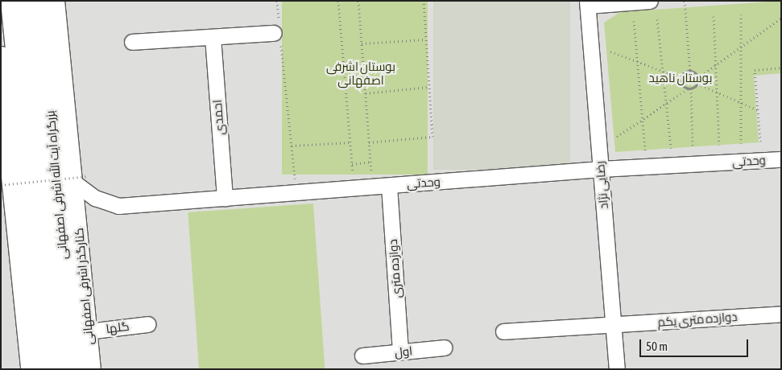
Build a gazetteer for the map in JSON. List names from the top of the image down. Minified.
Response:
{"streets":{"highway":["بزرگراه آیت الله اشرفی اصفهانی"],"main road":["کنارگذر اشرفی اصفهانی"],"street":["احمدی","وحدتی","رضایی نژاد","دوازده متری","دوازده متری یکم","گلها","اول"]},"crossings":[["احمدی","وحدتی"],["وحدتی","رضایی نژاد"],["وحدتی","دوازده متری"],["وحدتی","کنارگذر اشرفی اصفهانی"],["بزرگراه آیت الله اشرفی اصفهانی","کنارگذر اشرفی اصفهانی"],["رضایی نژاد","دوازده متری یکم"],["دوازده متری","اول"],["کنارگذر اشرفی اصفهانی","گلها"]],"parks":["بوستان اشرفی اصفهانی","بوستان ناهید"],"scale_bar":"50 m"}
